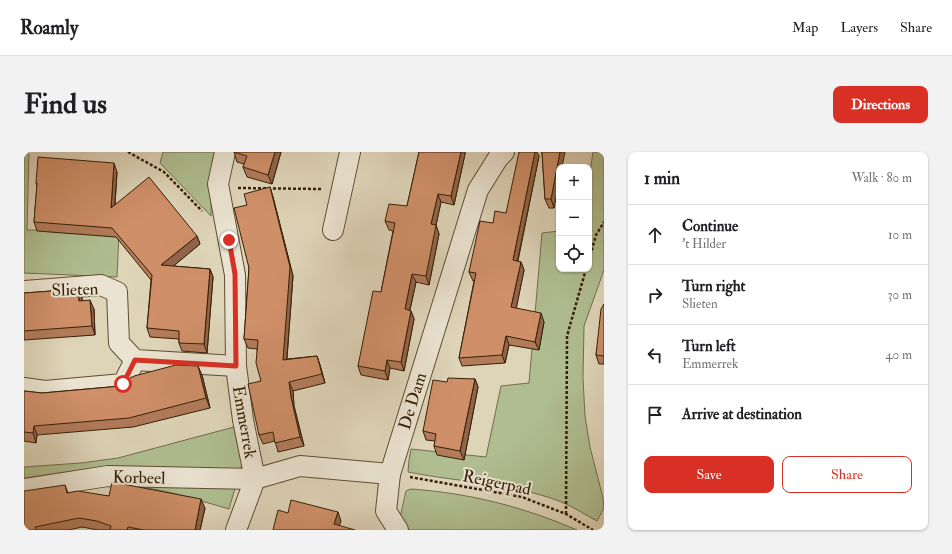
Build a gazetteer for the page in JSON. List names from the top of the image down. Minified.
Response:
{"streets":{"street":["Slieten","De Dam","Emmerrek","Korbeel"],"path":["Reigerpad"]},"crossings":[["De Dam","Reigerpad"],["Emmerrek","Korbeel"]],"page":{"header":"Roamly","nav":["Map","Layers","Share"],"buttons":["Directions",["Save","Share"]],"title":"Find us","heading":["1 min","Walk · 80 m"],"map_buttons":["+","−"],"list":[["Continue","'t Hilder","10 m"],["Turn right","Slieten","30 m"],["Turn left","Emmerrek","40 m"],"Arrive at destination"]}}
